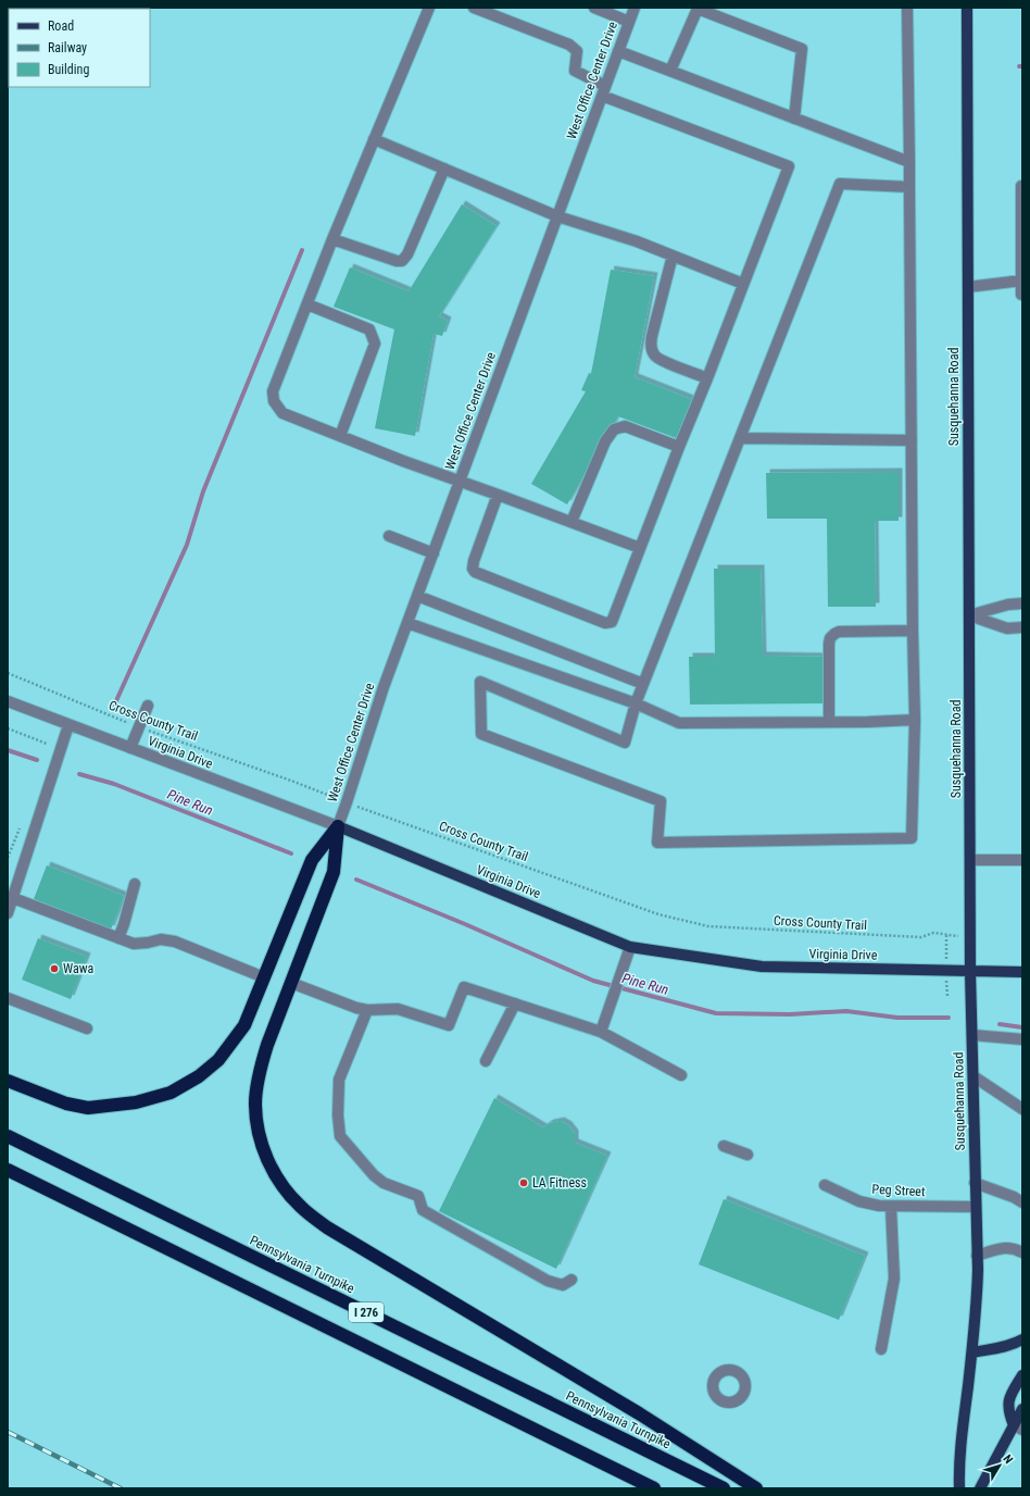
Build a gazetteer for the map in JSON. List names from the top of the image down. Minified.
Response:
{"streets":{"highway":["Pennsylvania Turnpike","I 276"],"main road":["Susquehanna Road","Virginia Drive"],"street":["West Office Center Drive","Peg Street"],"path":["Cross County Trail"]},"crossings":[["West Office Center Drive","Cross County Trail"],["West Office Center Drive","Virginia Drive"],["Susquehanna Road","Cross County Trail"],["Susquehanna Road","Virginia Drive"],["Susquehanna Road","Peg Street"]],"water":["Pine Run"],"places":["Wawa","LA Fitness"],"legend":["Road","Railway","Building"],"north":"top right"}
